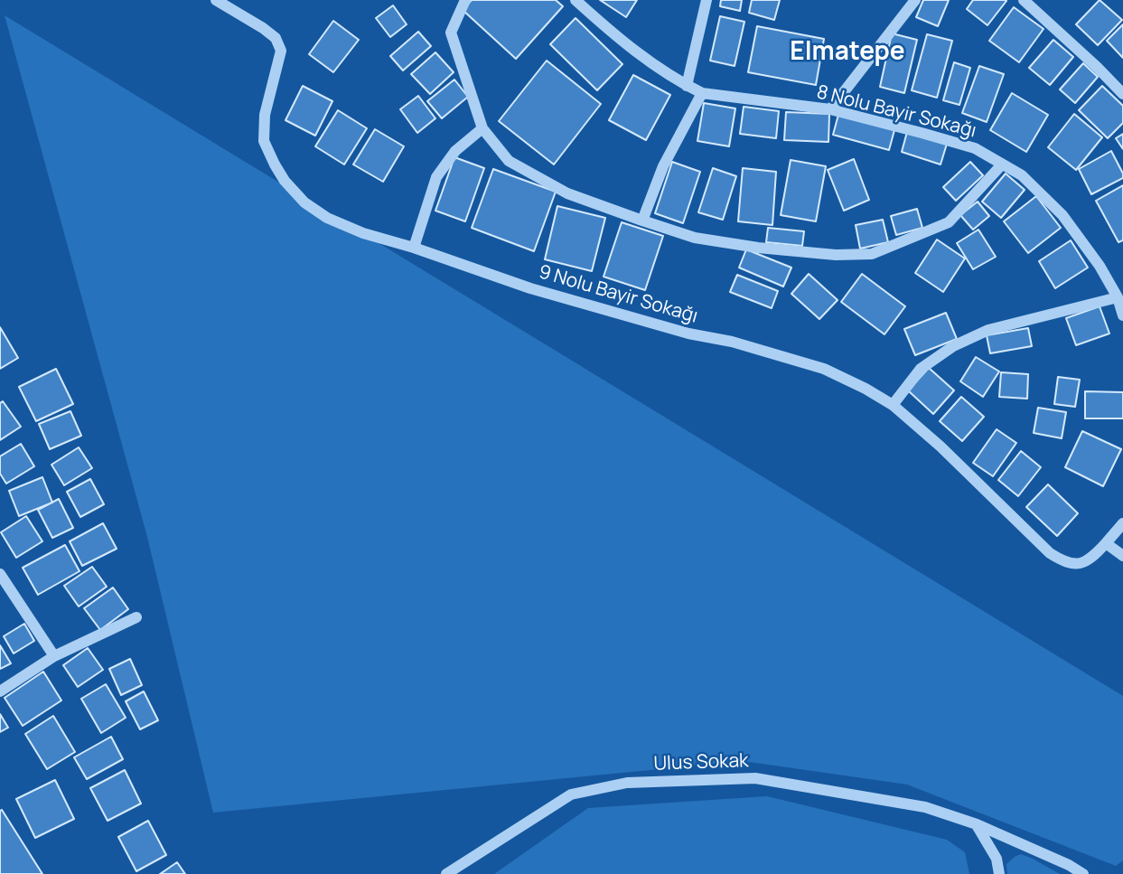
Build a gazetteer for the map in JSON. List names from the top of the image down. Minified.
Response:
{"streets":{"street":["8 Nolu Bayir Sokağı","9 Nolu Bayir Sokağı","Ulus Sokak"]},"districts":["Elmatepe"]}
